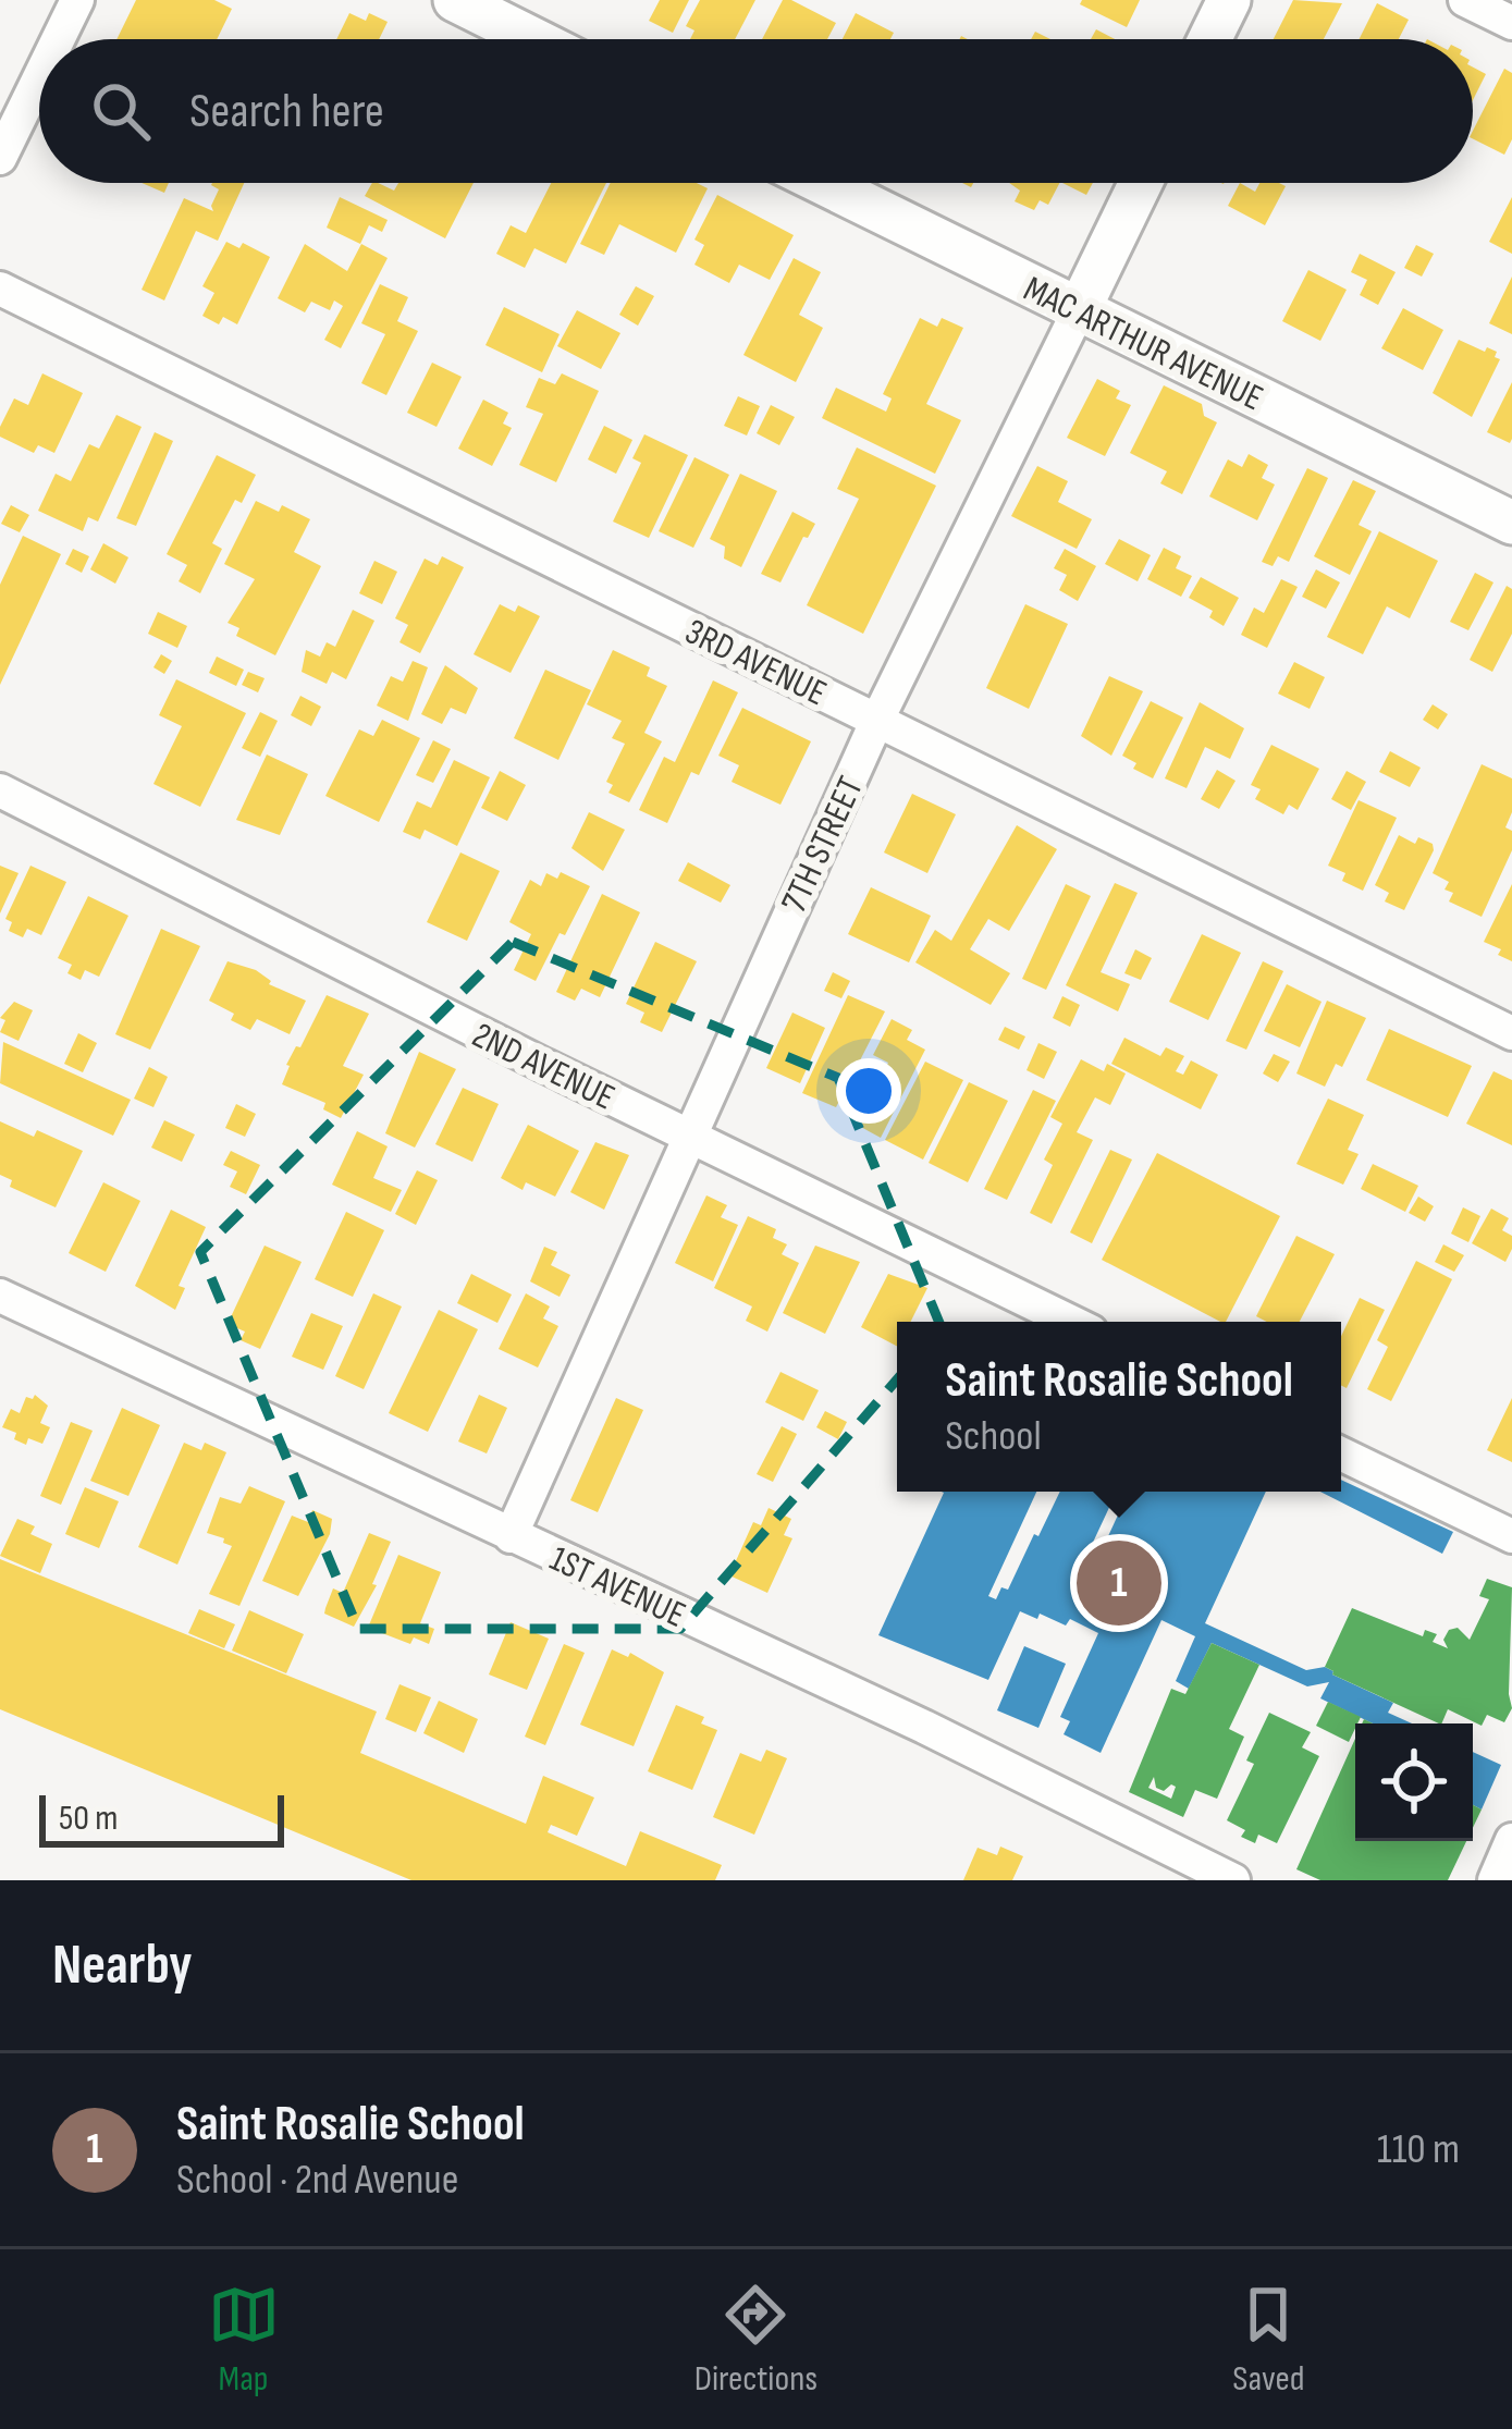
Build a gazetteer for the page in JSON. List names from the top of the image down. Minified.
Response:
{"streets":{"street":["MAC ARTHUR AVENUE","3RD AVENUE","7TH STREET","2ND AVENUE","1ST AVENUE"]},"crossings":[["MAC ARTHUR AVENUE","7TH STREET"],["3RD AVENUE","7TH STREET"],["7TH STREET","2ND AVENUE"],["7TH STREET","1ST AVENUE"]],"scale_bar":"50 m","page":{"search":"Search here","popup":["Saint Rosalie School","School"],"pins":"1","scale":"50 m","heading":"Nearby","list":[{"mark":"1","name":"Saint Rosalie School","note":"School · 2nd Avenue","value":"110 m"}],"nav":["Map","Directions","Saved"]}}
